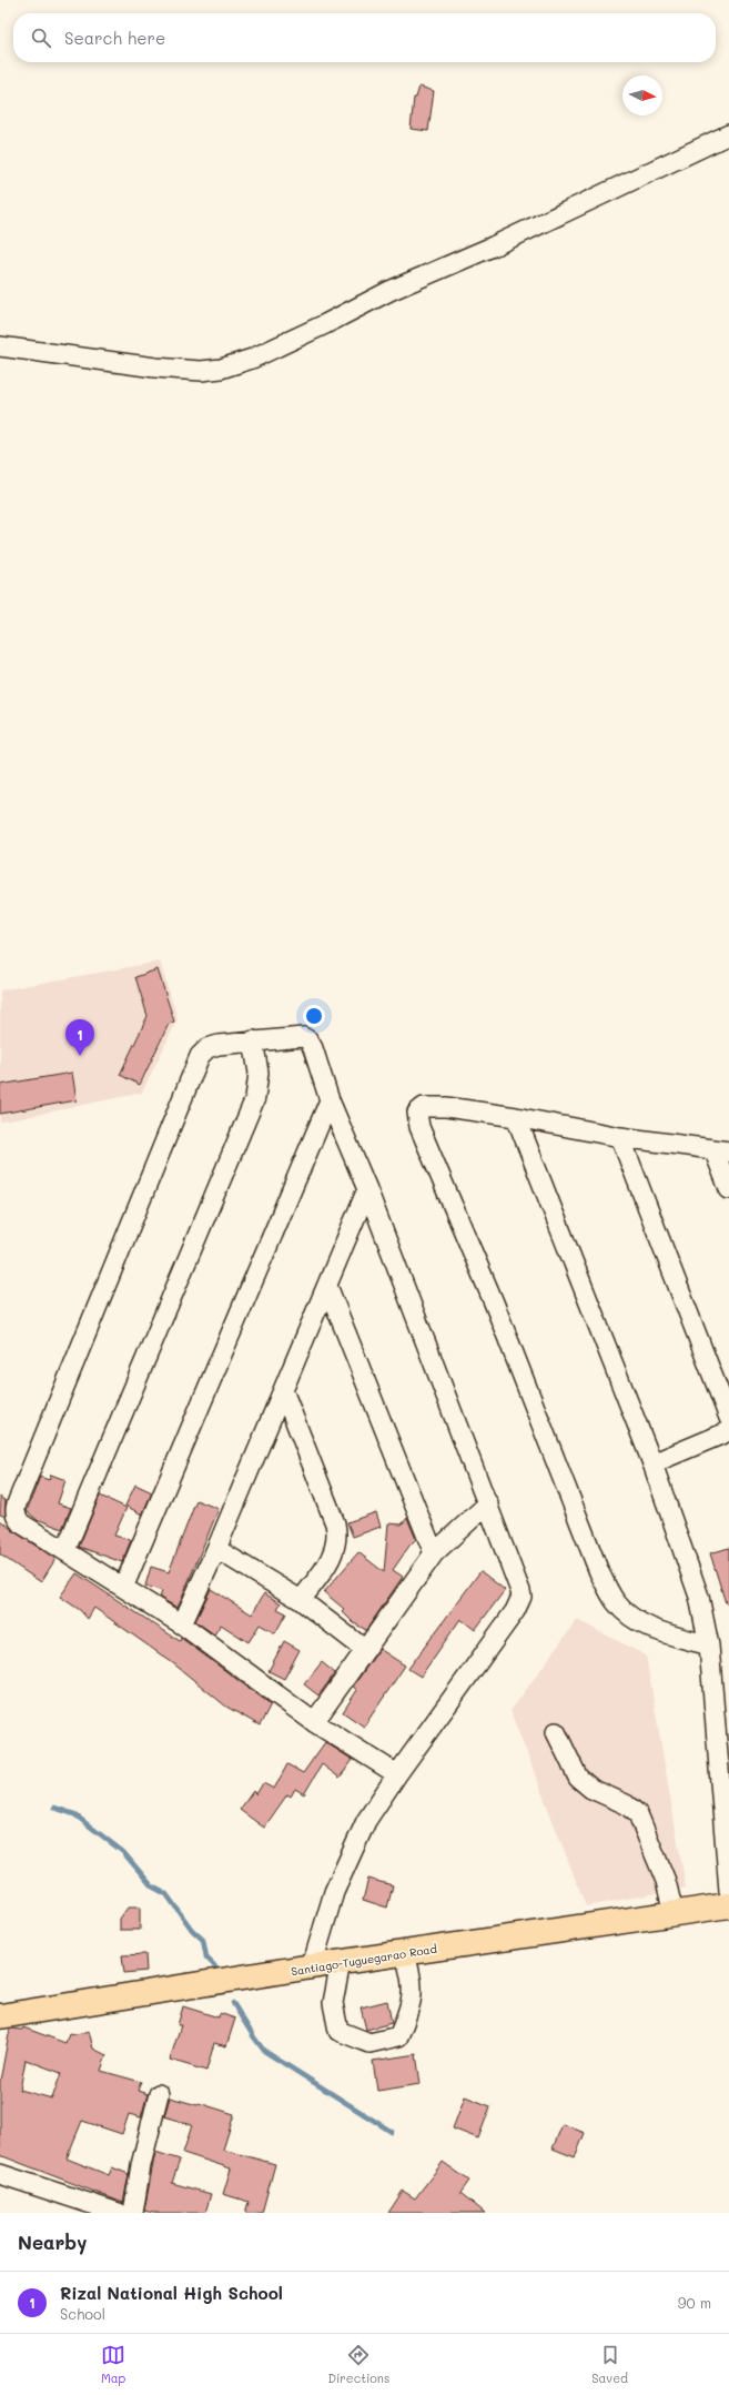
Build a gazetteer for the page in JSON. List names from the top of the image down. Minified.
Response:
{"streets":{"highway":["Santiago-Tuguegarao Road"]},"north":"right","page":{"search":"Search here","pins":"1","heading":"Nearby","list":[{"mark":"1","name":"Rizal National High School","note":"School","value":"90 m"}],"nav":["Map","Directions","Saved"]}}
